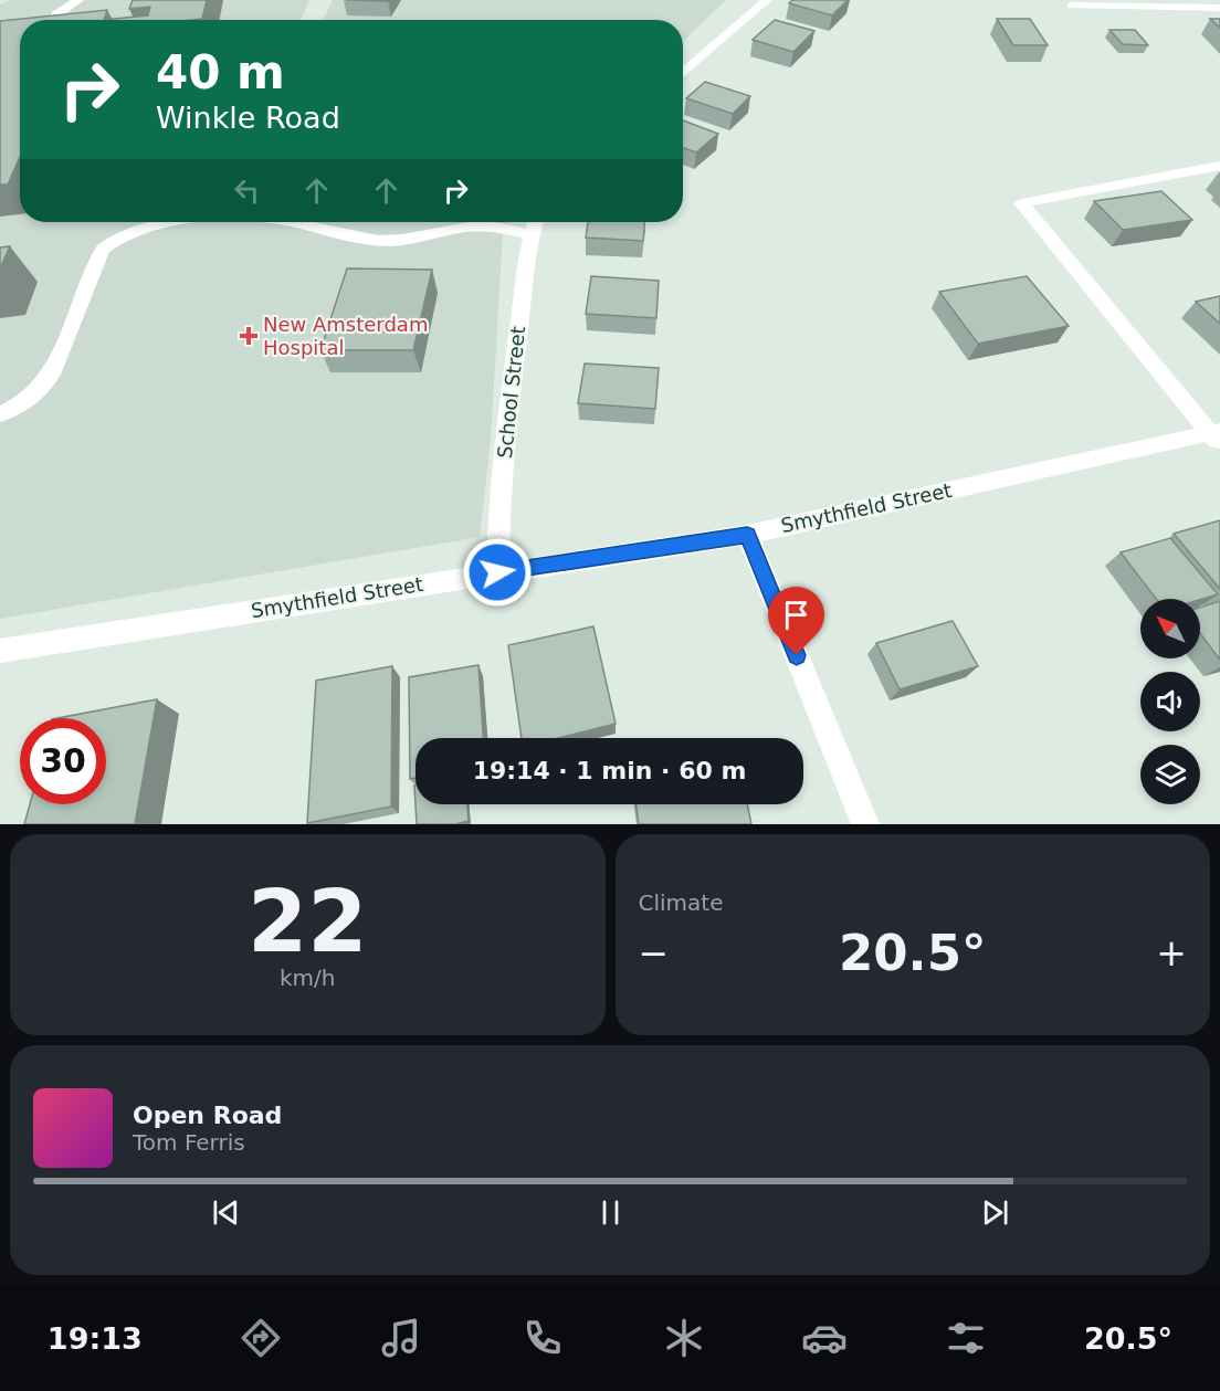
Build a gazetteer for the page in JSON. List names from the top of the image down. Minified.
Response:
{"streets":{"street":["School Street","Smythfield Street"]},"crossings":[["School Street","Smythfield Street"]],"places":{"health":["New Amsterdam Hospital"]},"north":"top left","page":{"turn":["40 m","Winkle Road"],"limit":"30","trip":"19:14 · 1 min · 60 m","tile":[["22","km/h"],"Climate"],"heat":["−","20.5°","+"],"song":["Open Road","Tom Ferris"],"tabs":["19:13","20.5°"]}}
